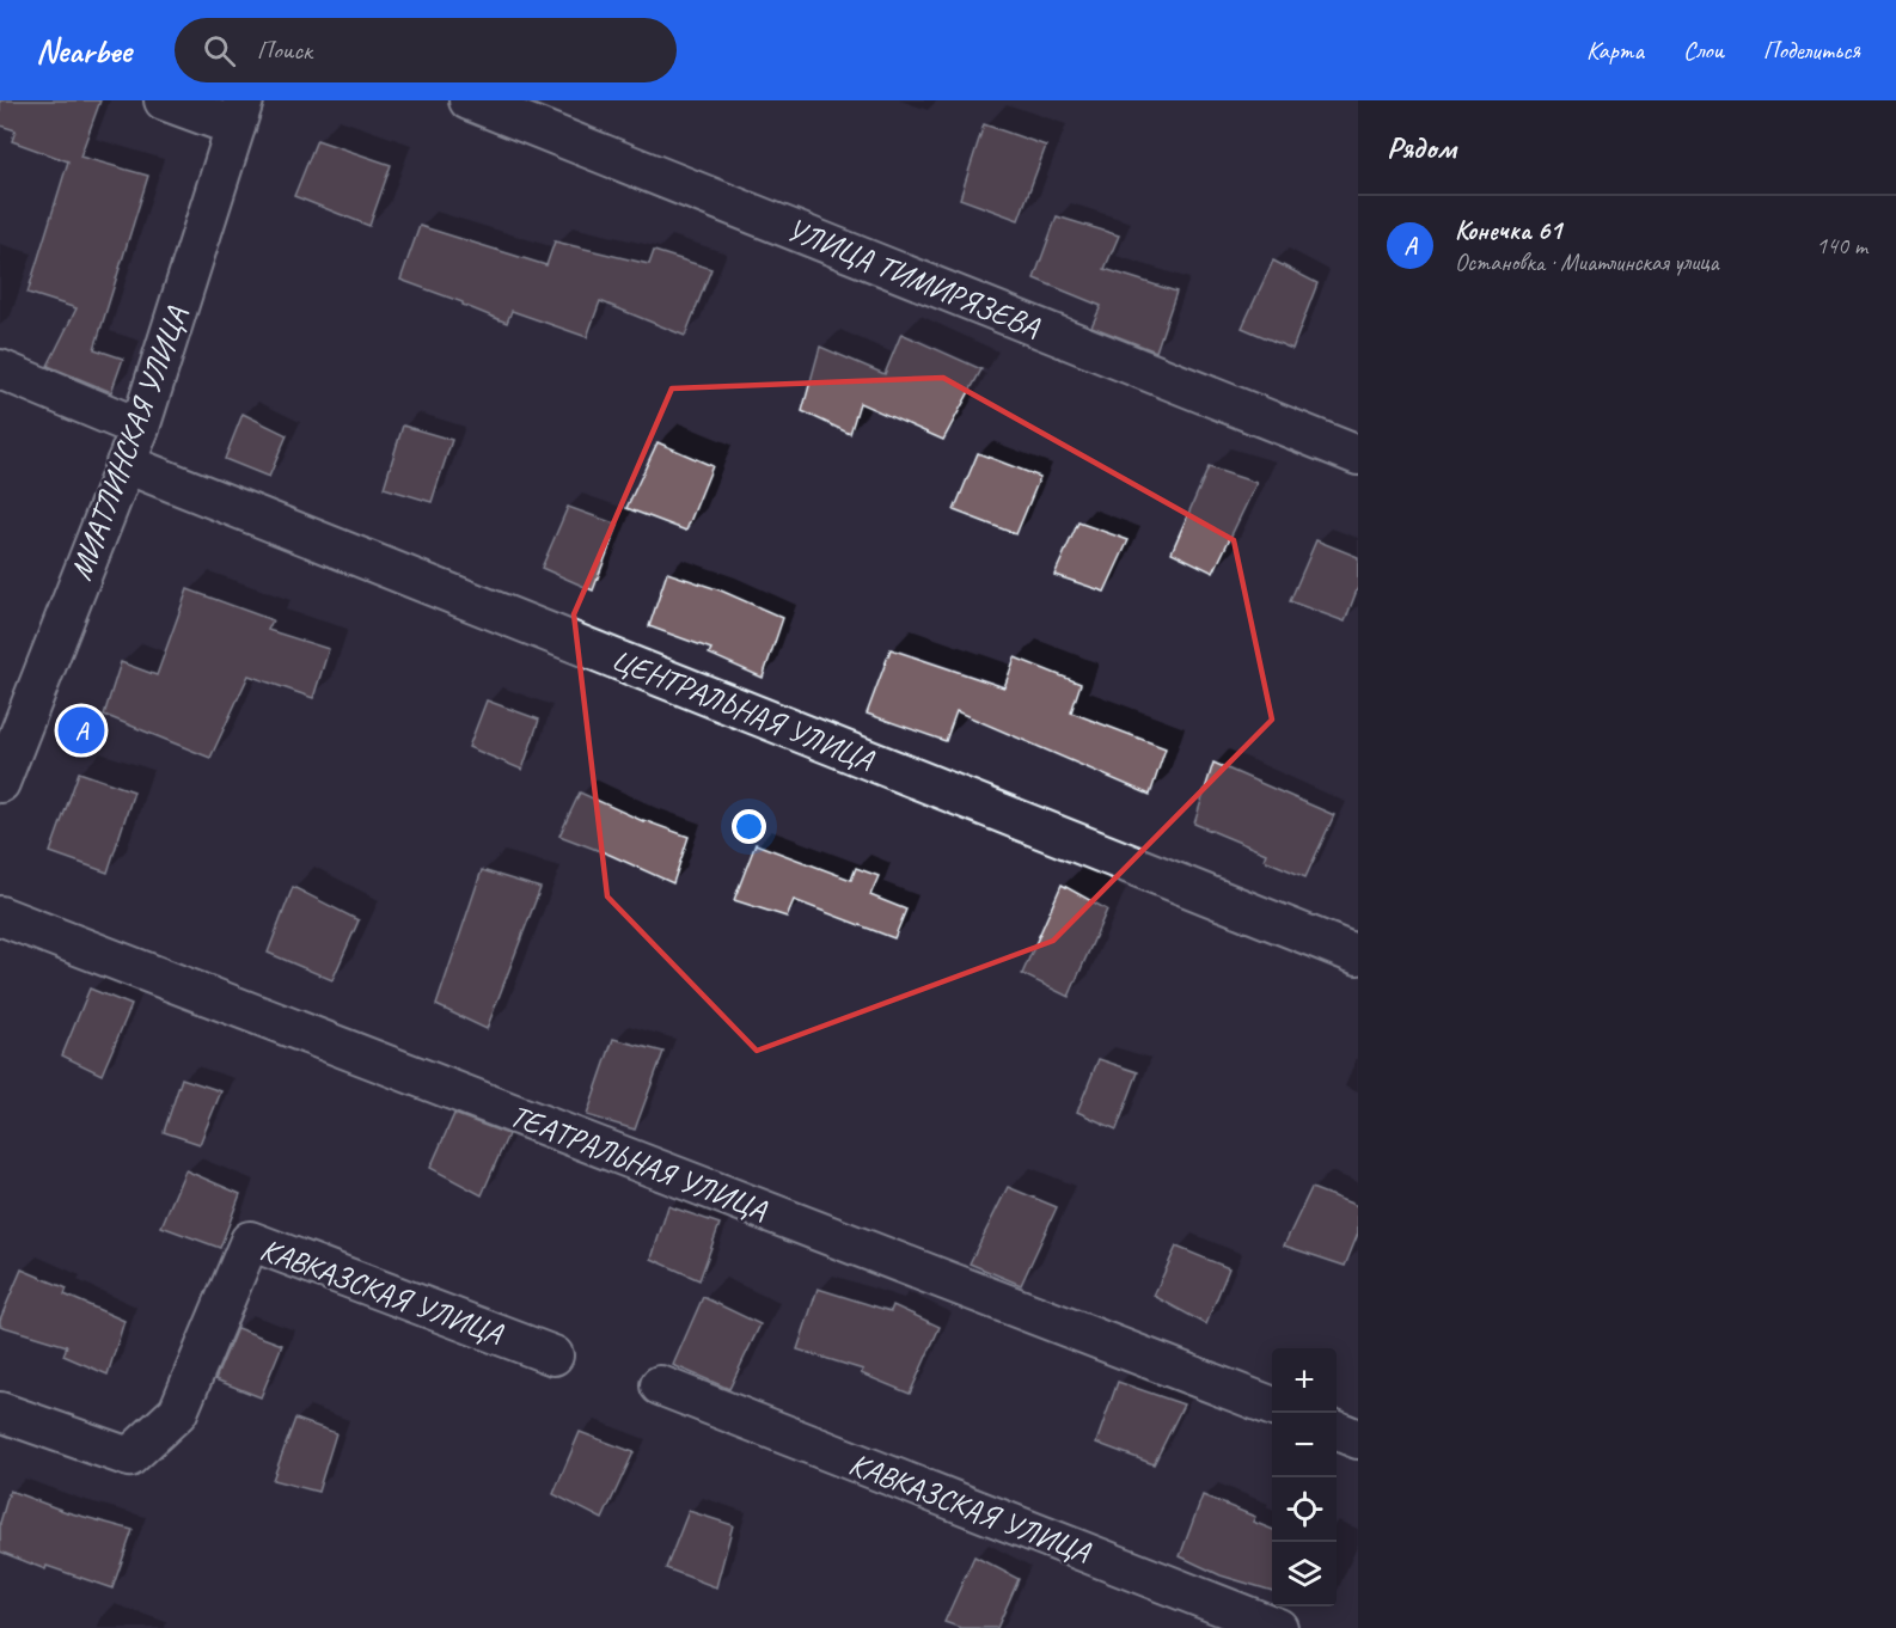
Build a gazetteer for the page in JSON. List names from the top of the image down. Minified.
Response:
{"streets":{"street":["УЛИЦА ТИМИРЯЗЕВА","МИАТЛИНСКАЯ УЛИЦА","ЦЕНТРАЛЬНАЯ УЛИЦА","ТЕАТРАЛЬНАЯ УЛИЦА","КАВКАЗСКАЯ УЛИЦА"]},"crossings":[["МИАТЛИНСКАЯ УЛИЦА","ЦЕНТРАЛЬНАЯ УЛИЦА"]],"page":{"header":"Nearbee","search":"Поиск","nav":["Карта","Слои","Поделиться"],"heading":"Рядом","list":[{"mark":"A","name":"Конечка 61","note":"Остановка · Миатлинская улица","value":"140 m"}],"pins":"A","map_buttons":["+","−"]}}
